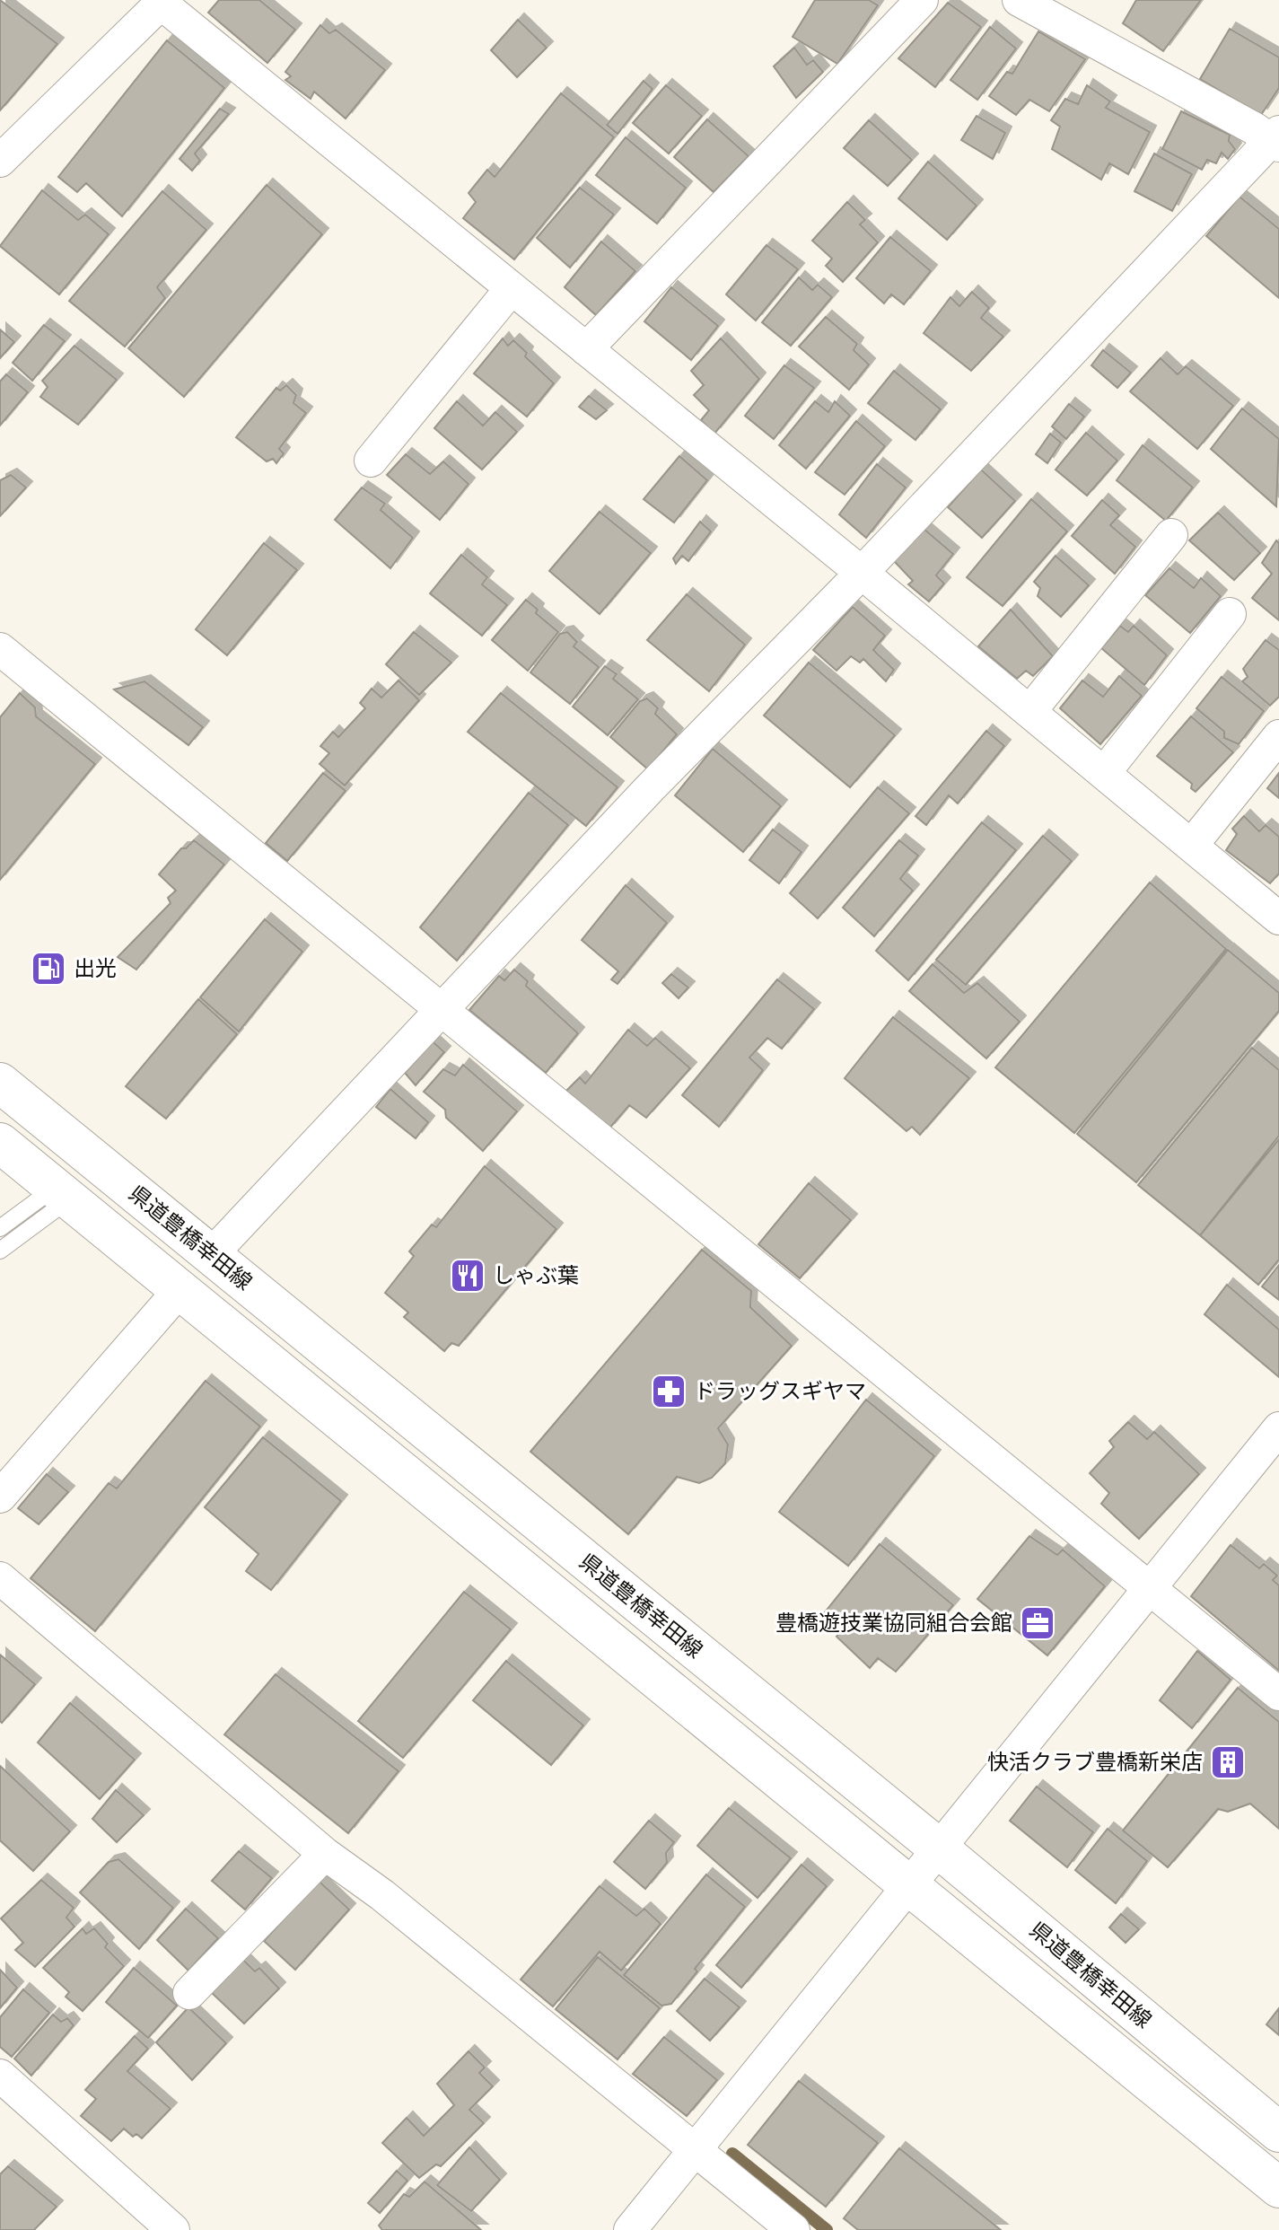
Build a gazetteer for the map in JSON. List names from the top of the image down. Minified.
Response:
{"streets":{"main road":["県道豊橋幸田線"]},"places":{"fuel station":["出光"],"restaurant":["しゃぶ葉"],"pharmacy":["ドラッグスギヤマ"],"office":["豊橋遊技業協同組合会館"],"building":["快活クラブ豊橋新栄店"]}}
